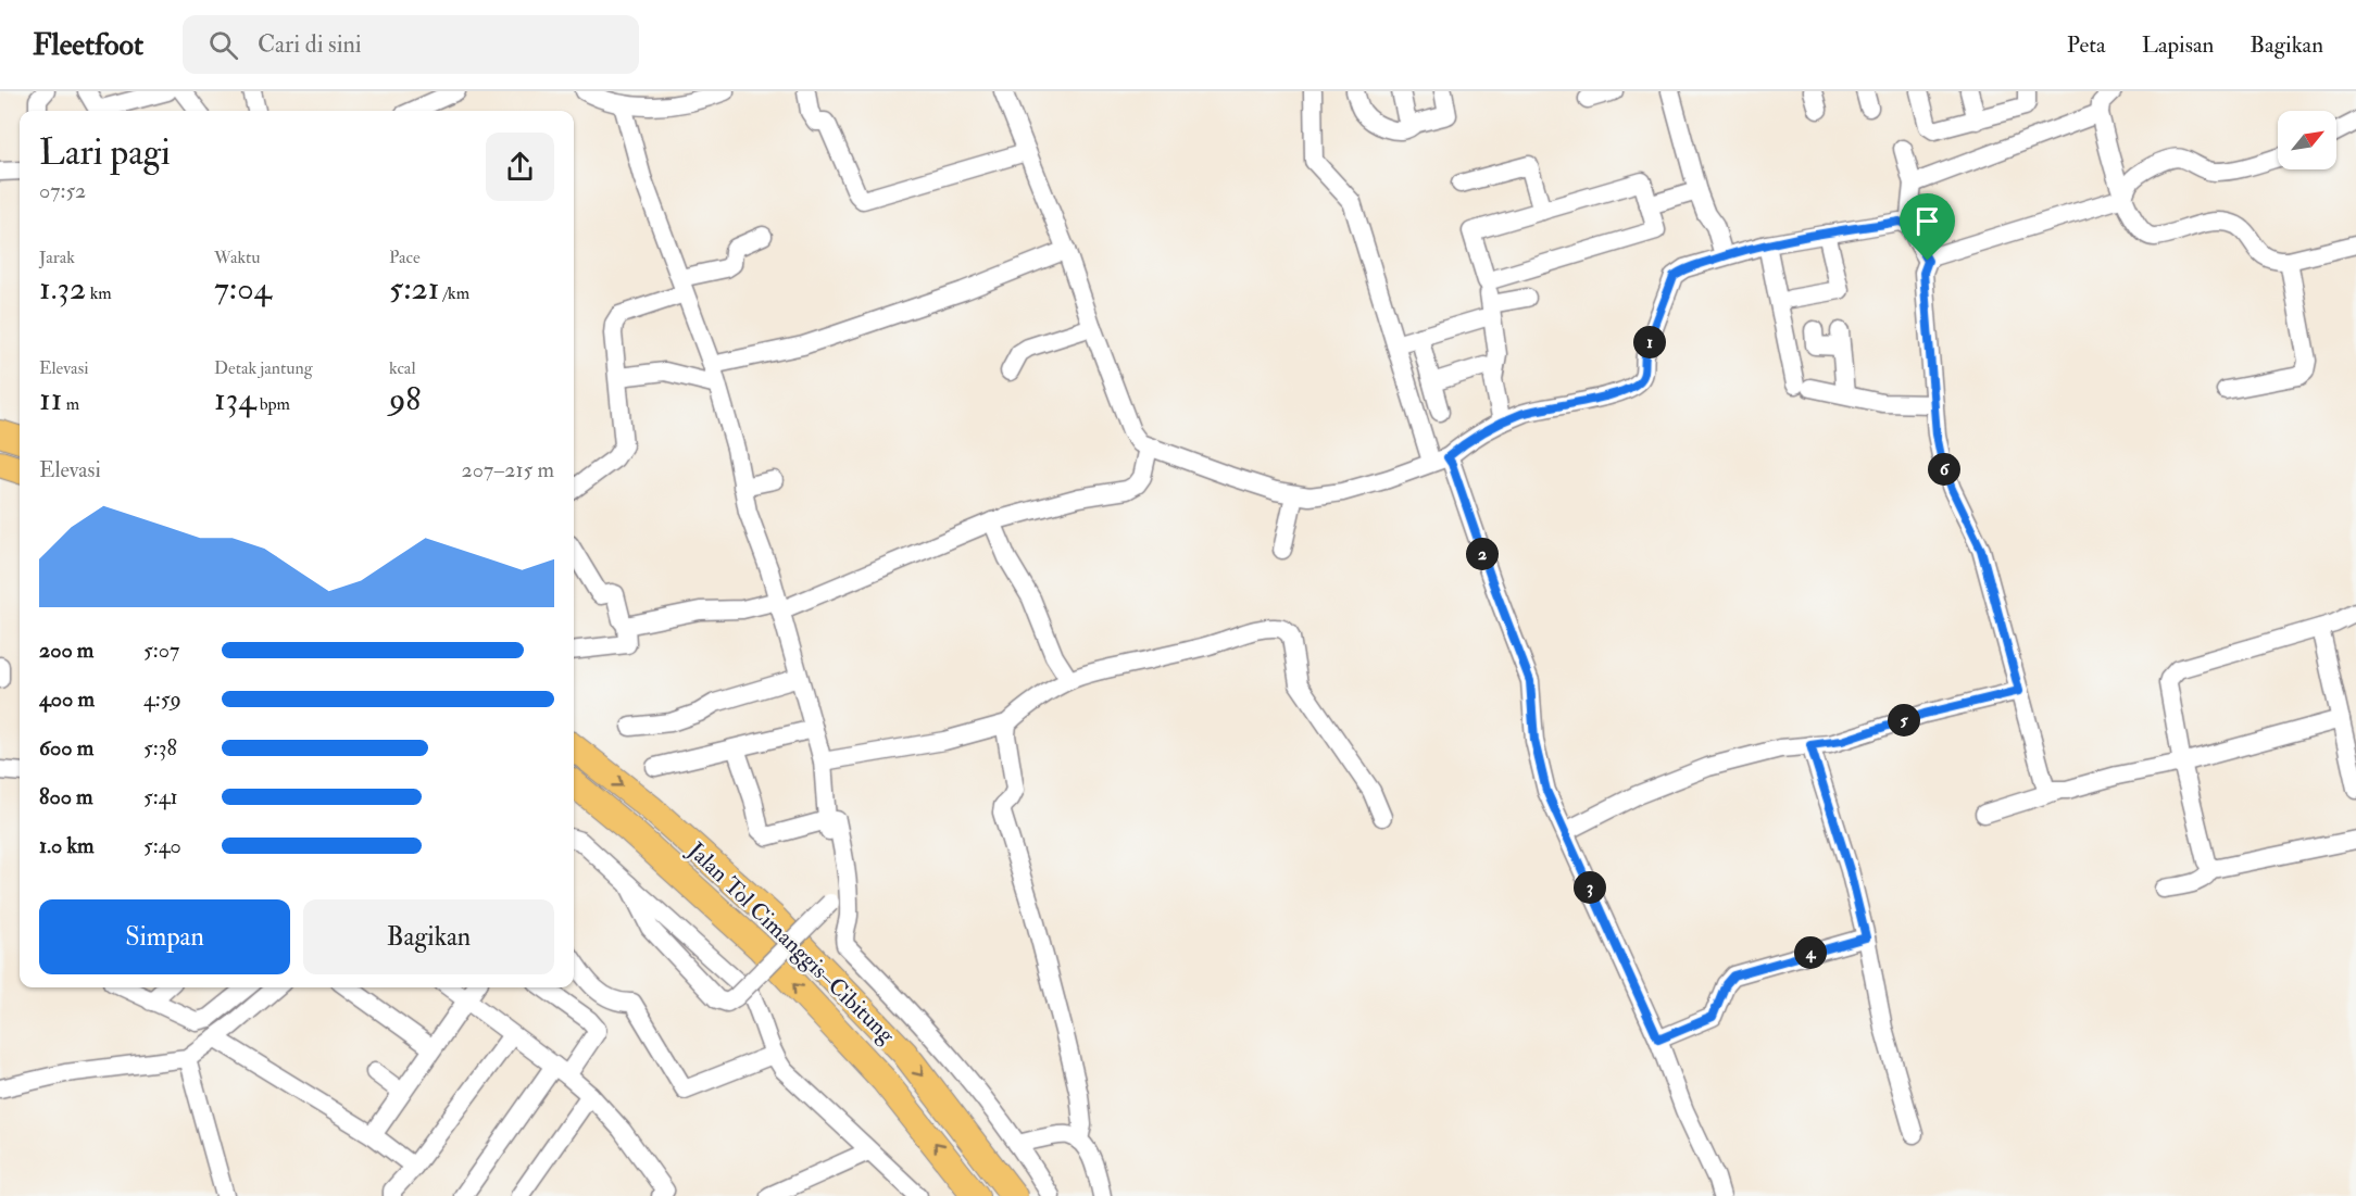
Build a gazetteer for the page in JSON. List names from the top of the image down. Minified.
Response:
{"streets":{"highway":["Jalan Tol Cimanggis–Cibitung"]},"north":"top right","page":{"header":"Fleetfoot","search":"Cari di sini","nav":["Peta","Lapisan","Bagikan"],"heading":["Lari pagi","07:52"],"stats":[["Jarak","1.32 km"],["Waktu","7:04"],["Pace","5:21 /km"],["Elevasi","11 m"],["Detak jantung","134 bpm"],["kcal","98"]],"pins":["1","6","2","5","3","4"],"chart":["Elevasi","207–215 m"],"list":[{"name":"200 m","note":"5:07"},{"name":"400 m","note":"4:59"},{"name":"600 m","note":"5:38"},{"name":"800 m","note":"5:41"},{"name":"1.0 km","note":"5:40"}],"buttons":["Simpan","Bagikan"]}}
